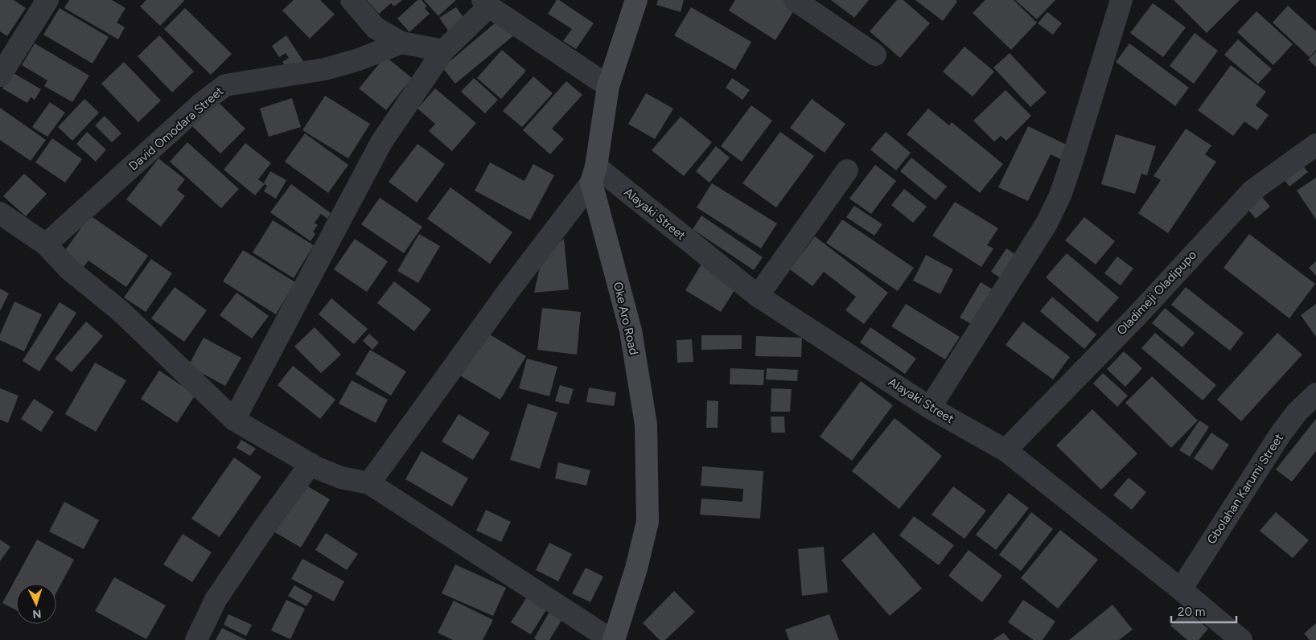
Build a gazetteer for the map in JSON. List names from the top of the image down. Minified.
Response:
{"streets":{"main road":["Oke Aro Road"],"street":["David Omodara Street","Alayaki Street","Oladimeji Oladipupo","Gbolahan Karumi Street"]},"crossings":[["Alayaki Street","Oladimeji Oladipupo"],["Alayaki Street","Oke Aro Road"],["Alayaki Street","Gbolahan Karumi Street"]],"scale_bar":"20 m","north":"bottom"}
